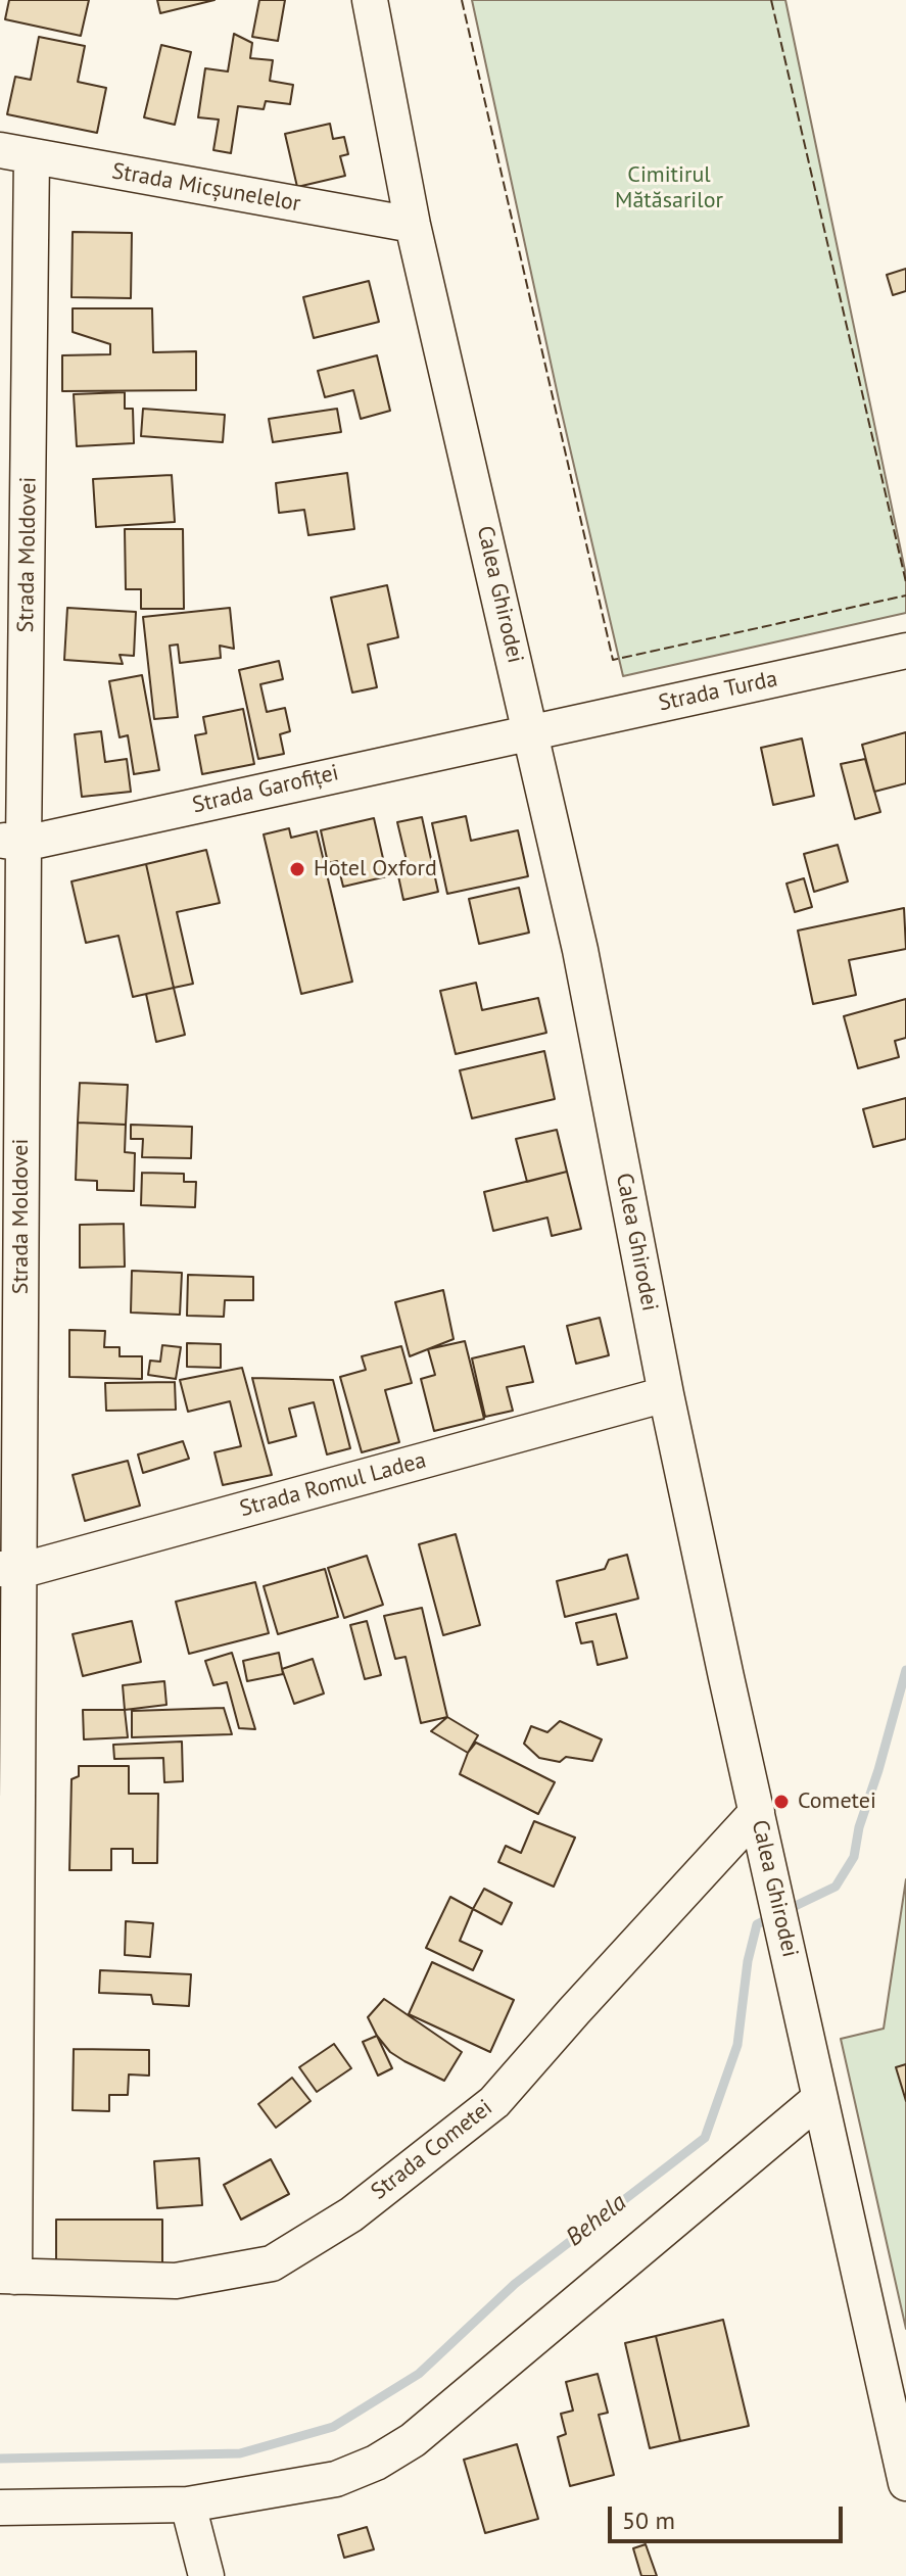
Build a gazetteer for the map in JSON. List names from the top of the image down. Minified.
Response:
{"streets":{"street":["Strada Micșunelelor","Strada Moldovei","Calea Ghirodei","Strada Turda","Strada Garofiței","Strada Romul Ladea","Strada Cometei"]},"crossings":[["Strada Micșunelelor","Strada Moldovei"],["Strada Micșunelelor","Calea Ghirodei"],["Strada Moldovei","Strada Garofiței"],["Strada Moldovei","Strada Romul Ladea"],["Strada Moldovei","Strada Cometei"],["Calea Ghirodei","Strada Turda"],["Calea Ghirodei","Strada Garofiței"],["Calea Ghirodei","Strada Romul Ladea"],["Calea Ghirodei","Strada Cometei"],["Strada Turda","Strada Garofiței"]],"water":["Behela"],"parks":["Cimitirul Mătăsarilor"],"places":["Hotel Oxford","Cometei"],"scale_bar":"50 m"}
